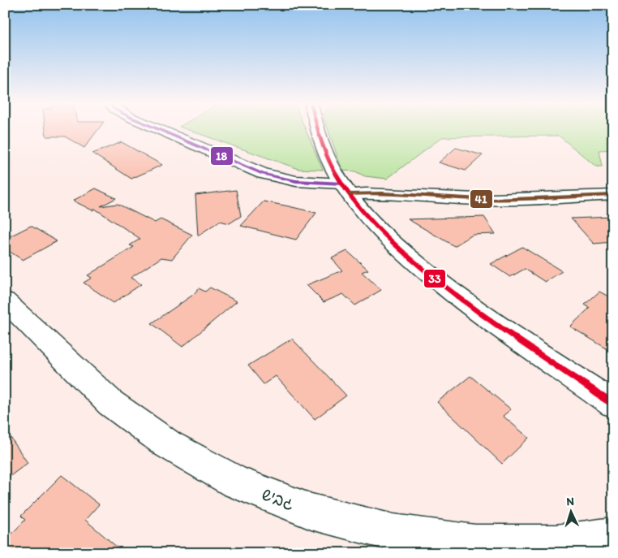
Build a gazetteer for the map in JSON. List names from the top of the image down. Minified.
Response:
{"streets":{"street":["גביש"]},"lines":["transit line 18","transit line 33","transit line 41"],"north":"top"}
